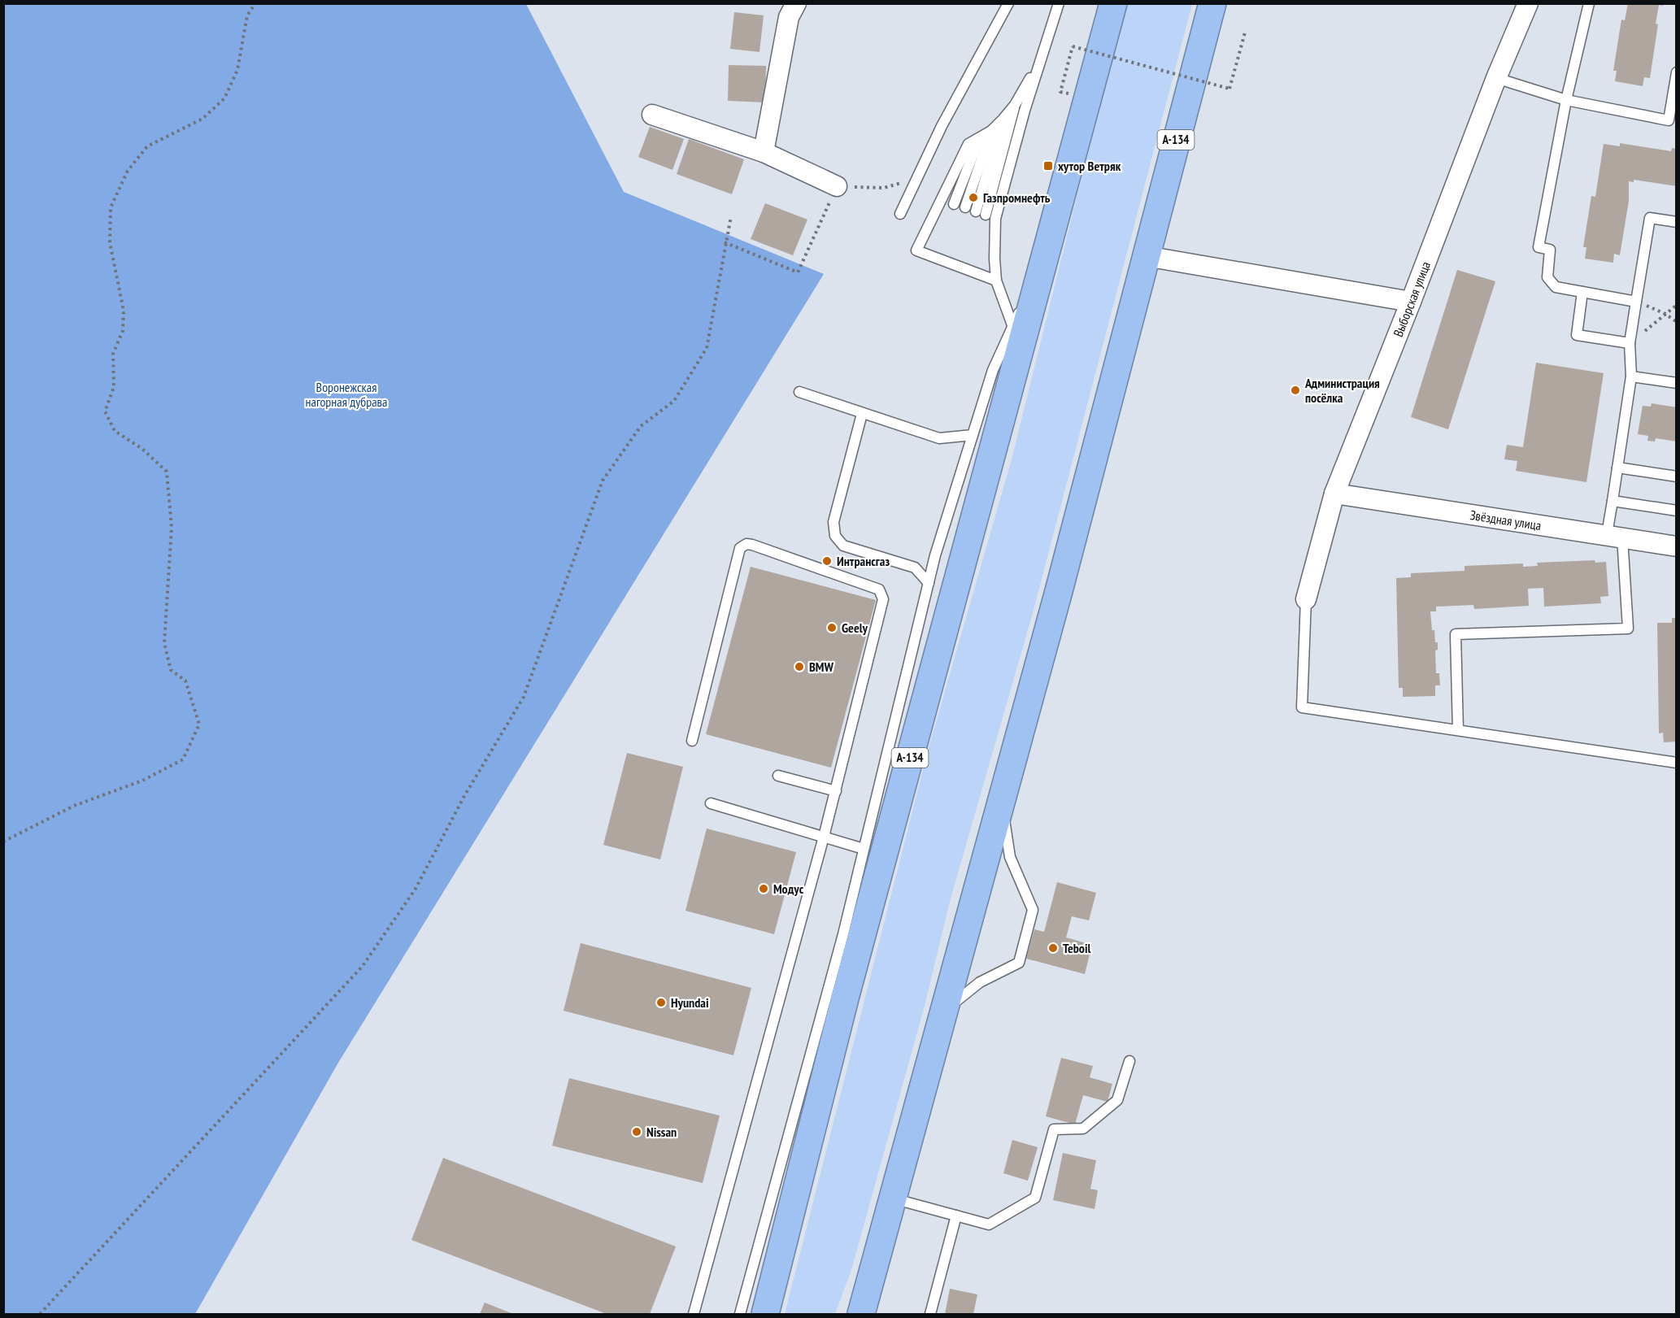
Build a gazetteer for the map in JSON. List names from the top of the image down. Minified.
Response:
{"streets":{"highway":["А-134"],"street":["Выборская улица","Звёздная улица"]},"crossings":[["Выборская улица","Звёздная улица"]],"parks":["Воронежская нагорная дубрава"],"places":{"transit":["хутор Ветряк"],"other":["Газпромнефть","Администрация посёлка","Интрансгаз","Geely","BMW","Модус","Teboil","Hyundai","Nissan"]}}
